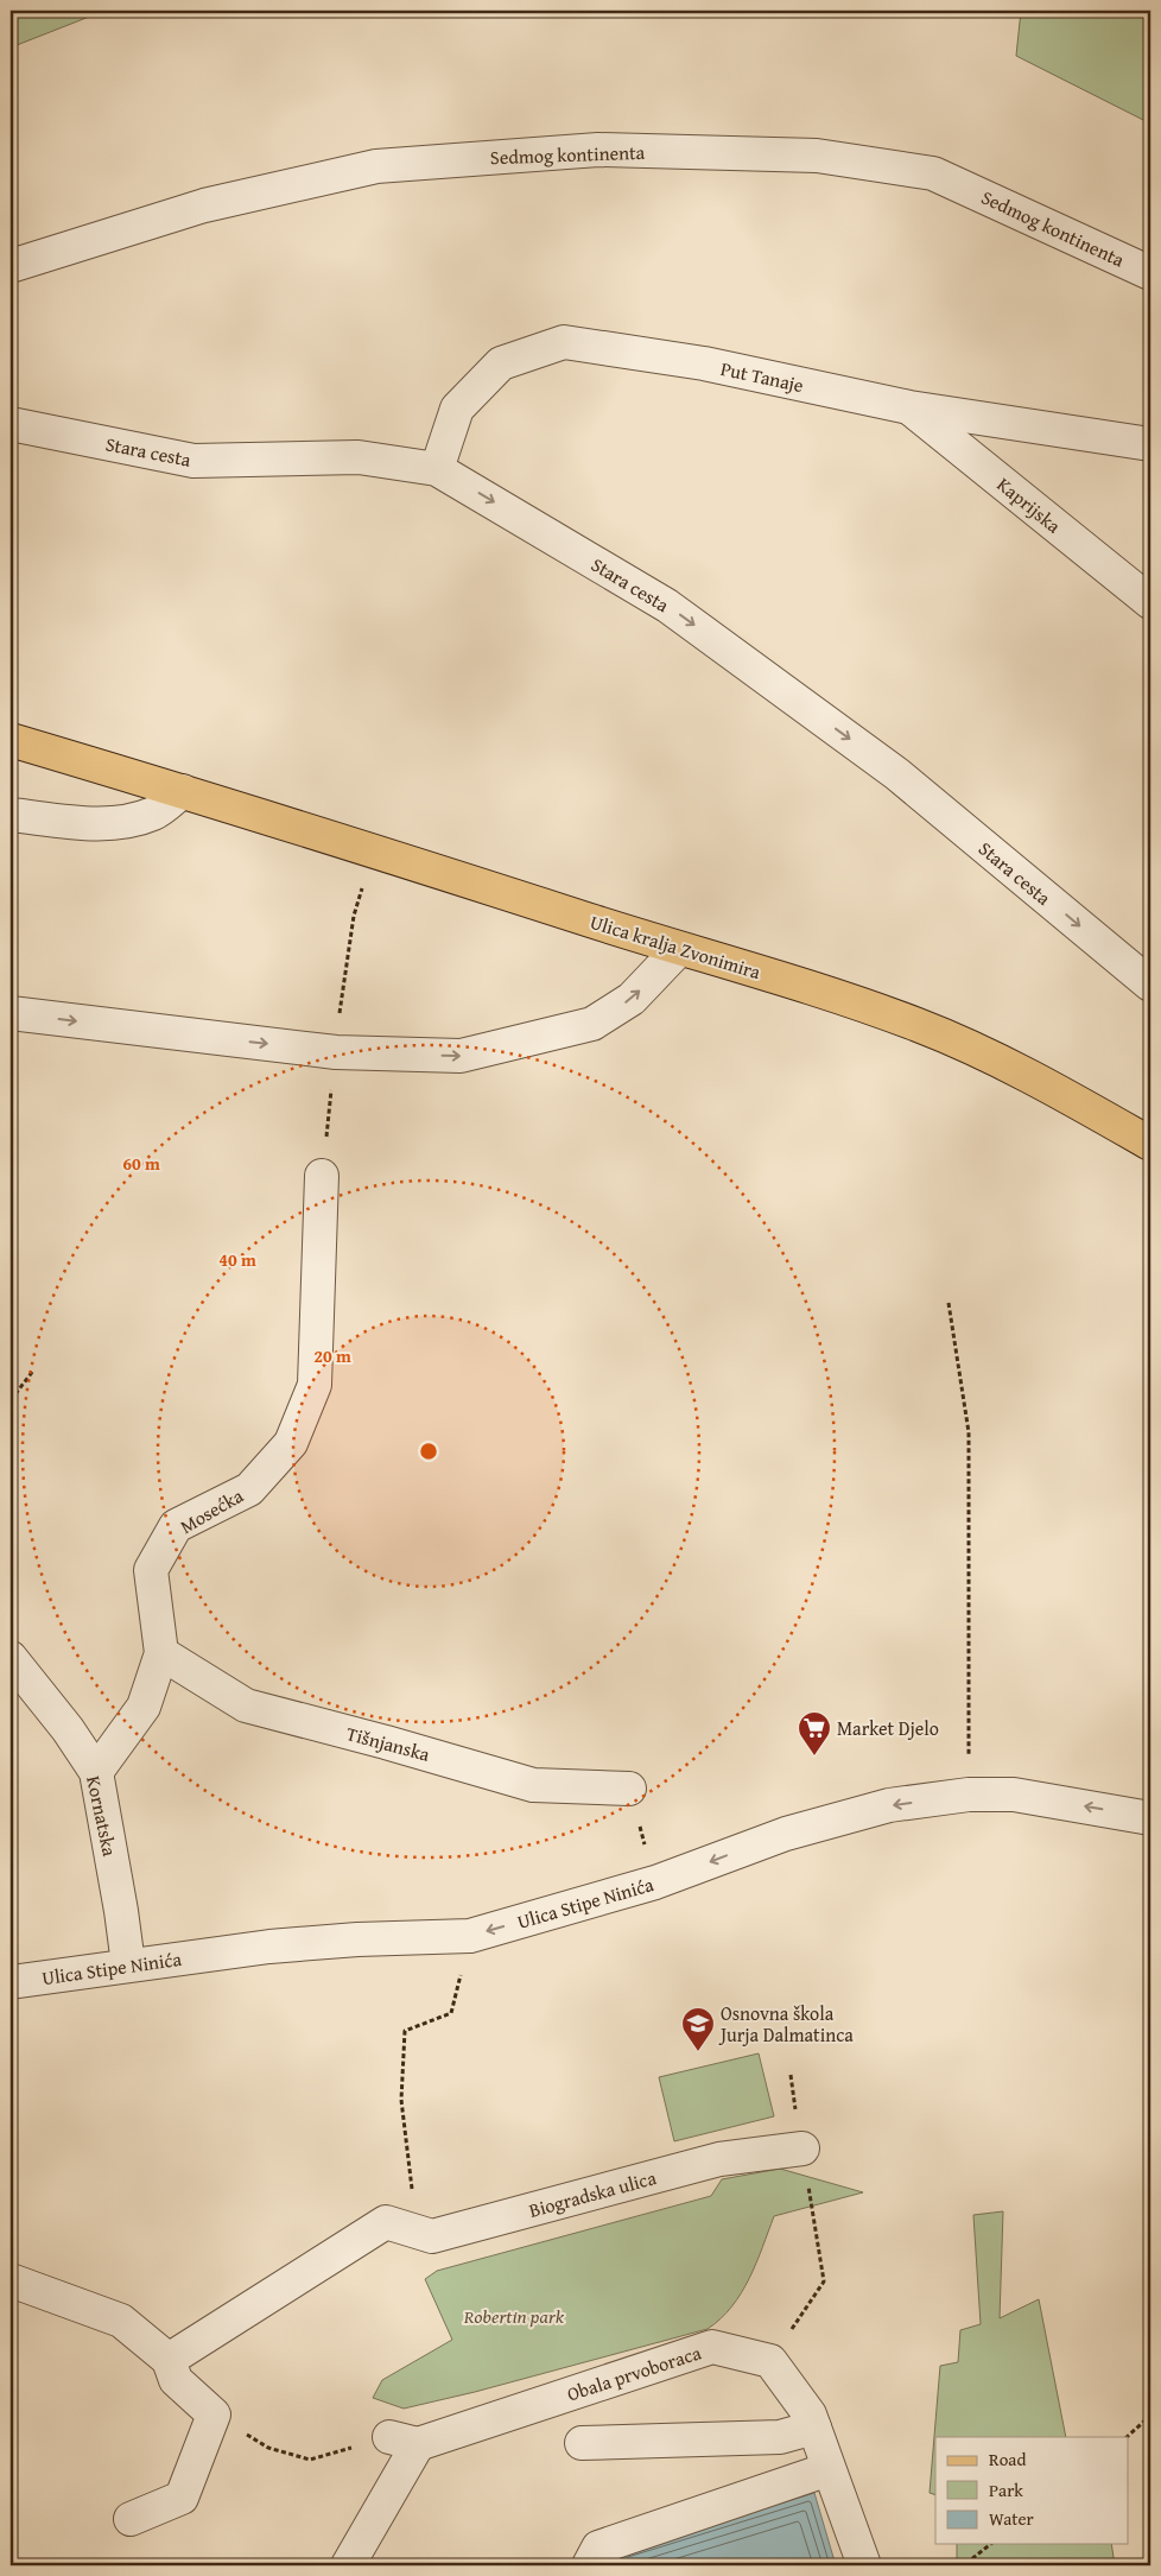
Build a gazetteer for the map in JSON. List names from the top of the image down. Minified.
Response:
{"streets":{"main road":["Ulica kralja Zvonimira"],"street":["Sedmog kontinenta","Put Tanaje","Stara cesta","Kaprijska","Mosećka","Tišnjanska","Kornatska","Ulica Stipe Ninića","Biogradska ulica","Obala prvoboraca"]},"crossings":[["Put Tanaje","Stara cesta"],["Put Tanaje","Kaprijska"],["Mosećka","Tišnjanska"],["Mosećka","Kornatska"],["Kornatska","Ulica Stipe Ninića"]],"one_way":["Stara cesta","Ulica Stipe Ninića"],"parks":["Robertin park"],"places":{"supermarket":["Market Djelo"],"school or university":["Osnovna škola Jurja Dalmatinca"]},"legend":["Road","Park","Water"],"rings":["60 m","40 m","20 m"]}
